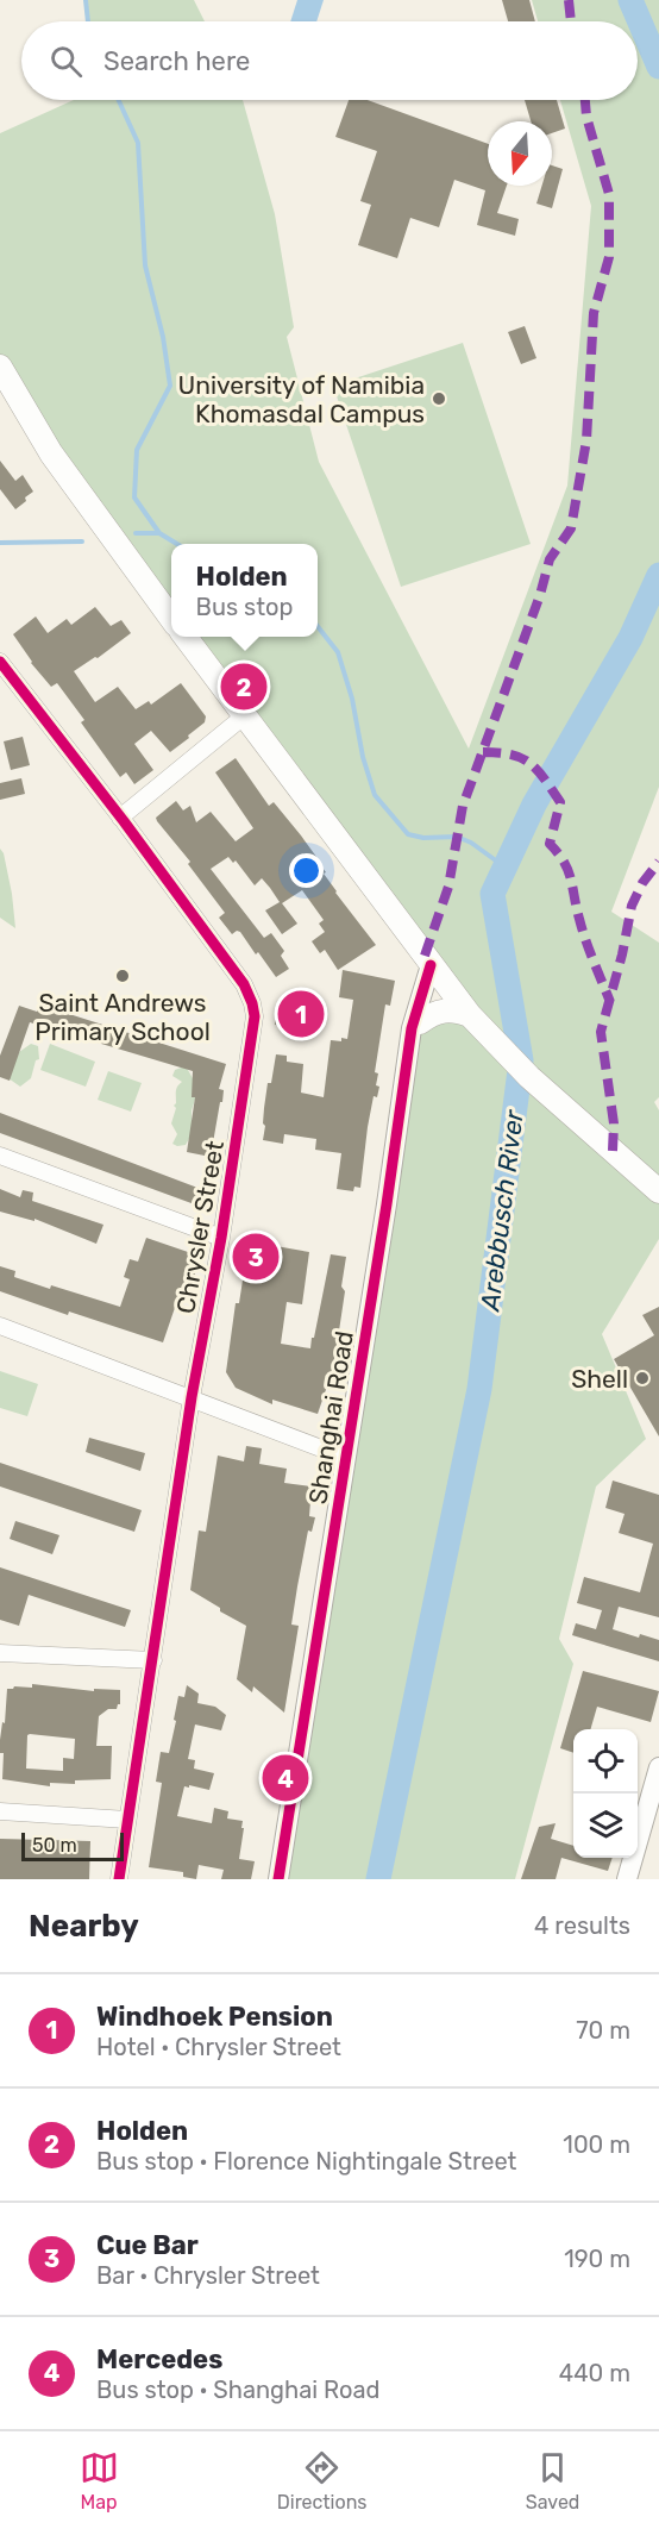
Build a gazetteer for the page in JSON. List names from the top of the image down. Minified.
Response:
{"streets":{"street":["Chrysler Street","Shanghai Road"]},"water":["Arebbusch River"],"places":["University of Namibia Khomasdal Campus","Saint Andrews Primary School","Shell"],"scale_bar":"50 m","north":"bottom","page":{"search":"Search here","popup":["Holden","Bus stop"],"pins":["2","1","3","4"],"scale":"50 m","heading":["Nearby","4 results"],"list":[{"mark":"1","name":"Windhoek Pension","note":"Hotel · Chrysler Street","value":"70 m"},{"mark":"2","name":"Holden","note":"Bus stop · Florence Nightingale Street","value":"100 m"},{"mark":"3","name":"Cue Bar","note":"Bar · Chrysler Street","value":"190 m"},{"mark":"4","name":"Mercedes","note":"Bus stop · Shanghai Road","value":"440 m"}],"nav":["Map","Directions","Saved"]}}
